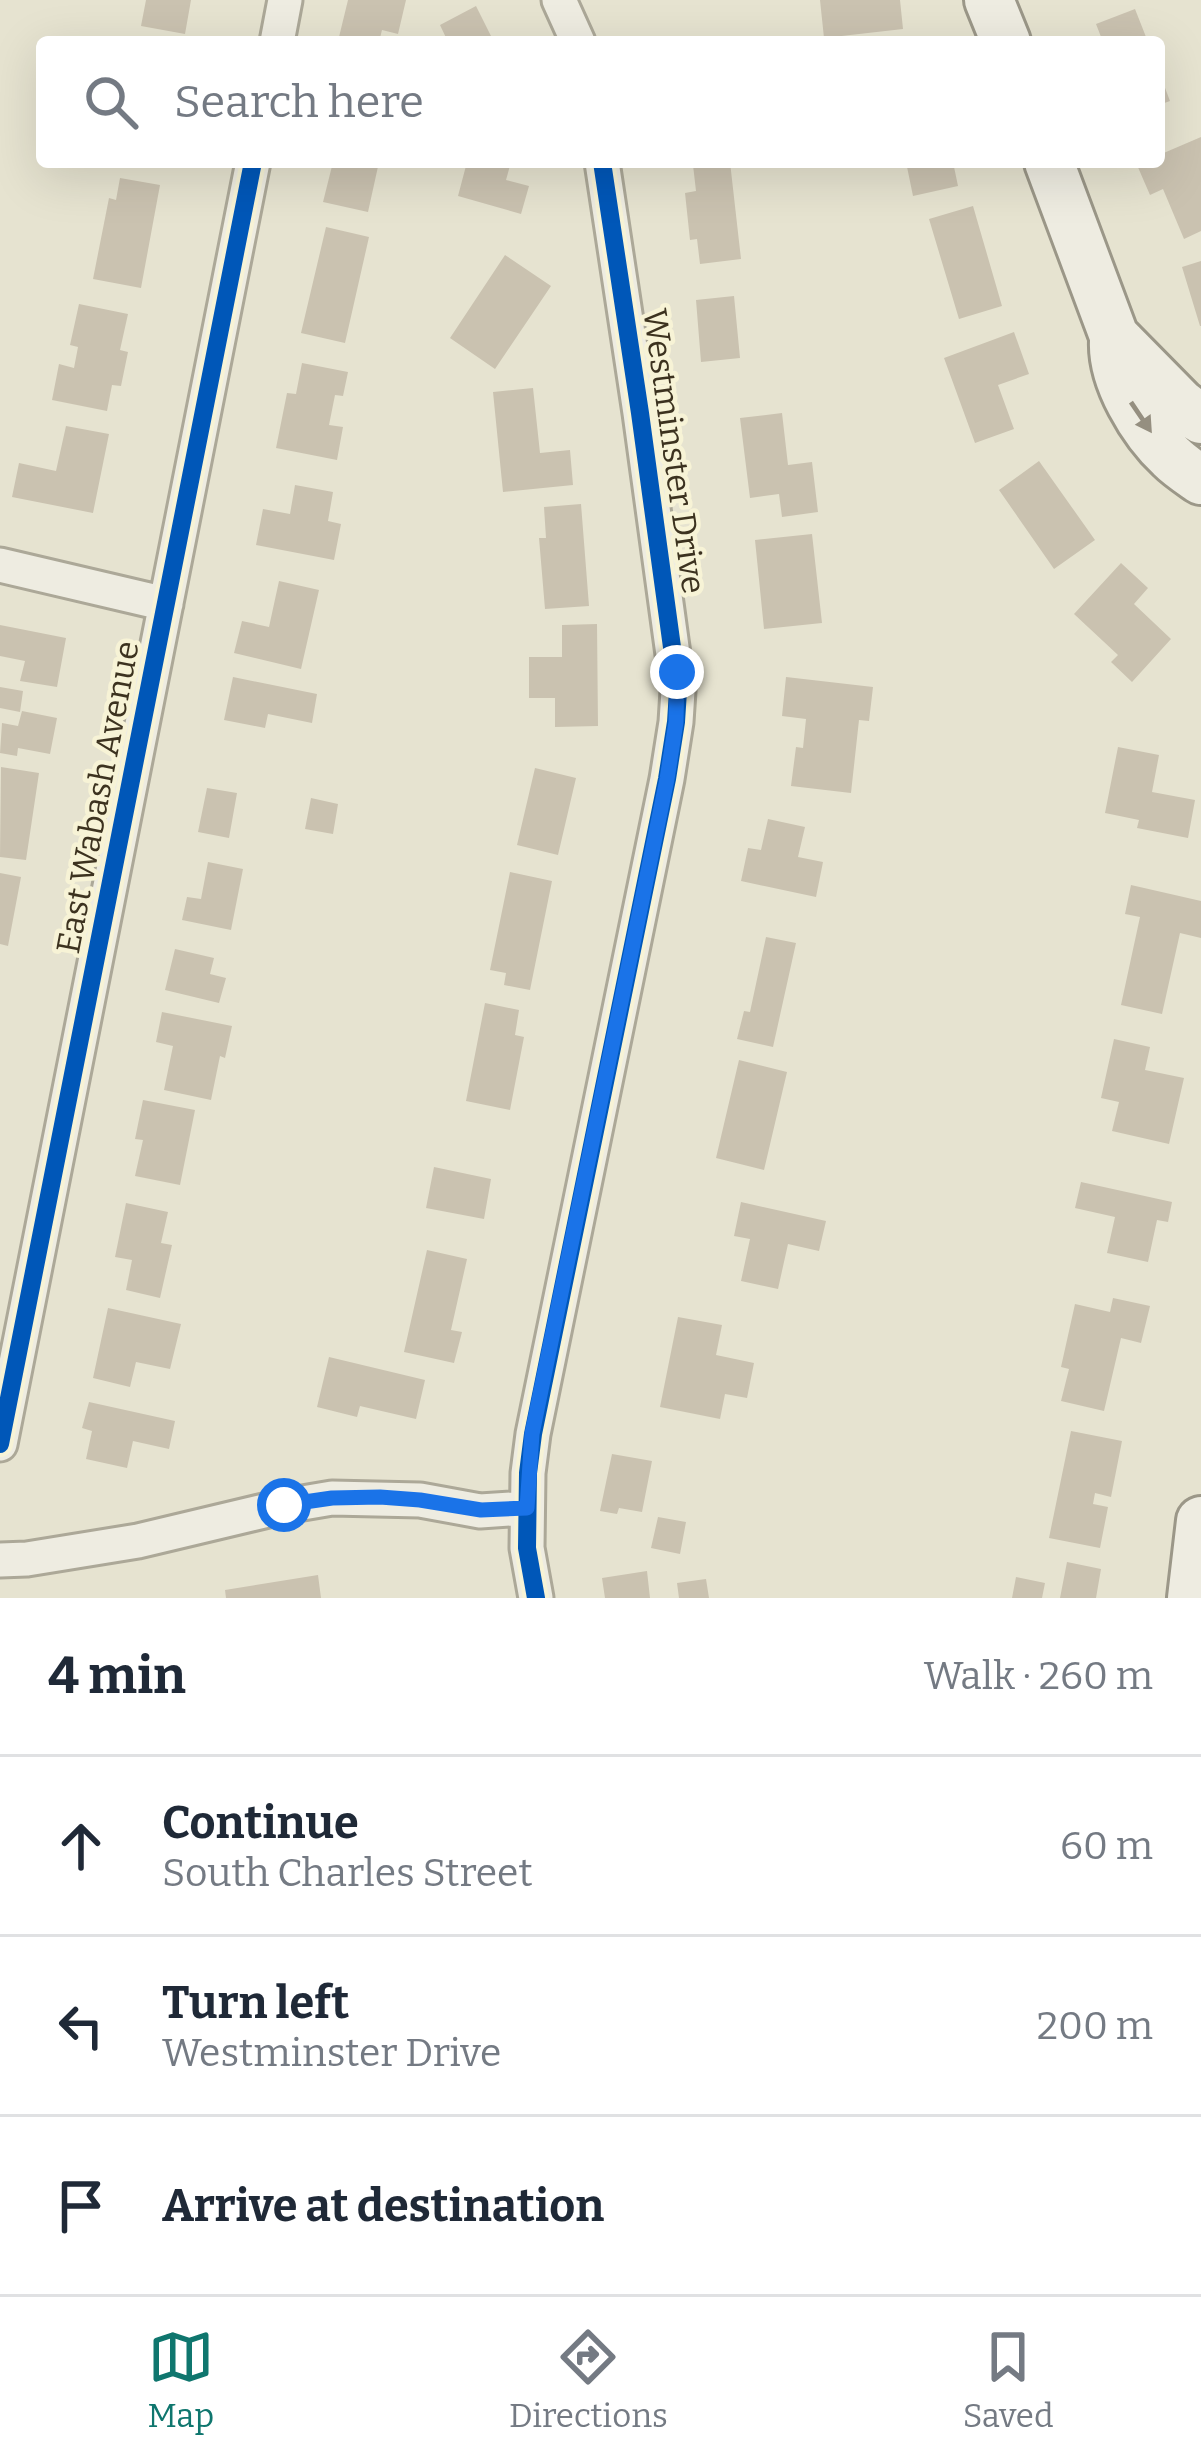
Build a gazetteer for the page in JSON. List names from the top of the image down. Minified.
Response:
{"streets":{"street":["Westminster Drive","East Wabash Avenue"]},"page":{"search":"Search here","heading":["4 min","Walk · 260 m"],"list":[["Continue","South Charles Street","60 m"],["Turn left","Westminster Drive","200 m"],"Arrive at destination"],"nav":["Map","Directions","Saved"]}}
